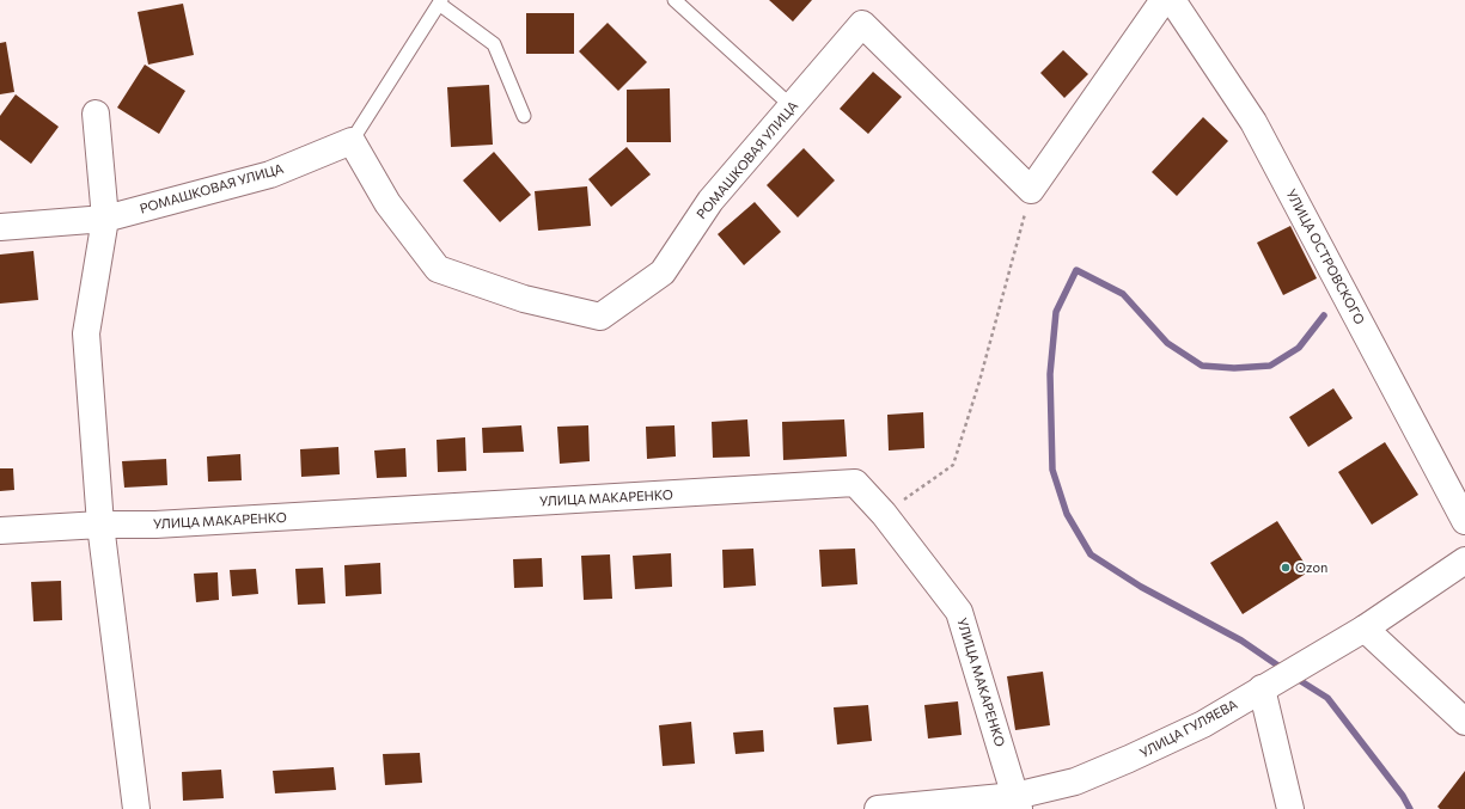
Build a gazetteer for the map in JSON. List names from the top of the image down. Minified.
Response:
{"streets":{"street":["РОМАШКОВАЯ УЛИЦА","УЛИЦА ОСТРОВСКОГО","УЛИЦА МАКАРЕНКО","УЛИЦА ГУЛЯЕВА"]},"crossings":[["УЛИЦА МАКАРЕНКО","УЛИЦА ГУЛЯЕВА"]],"places":["Ozon"]}
